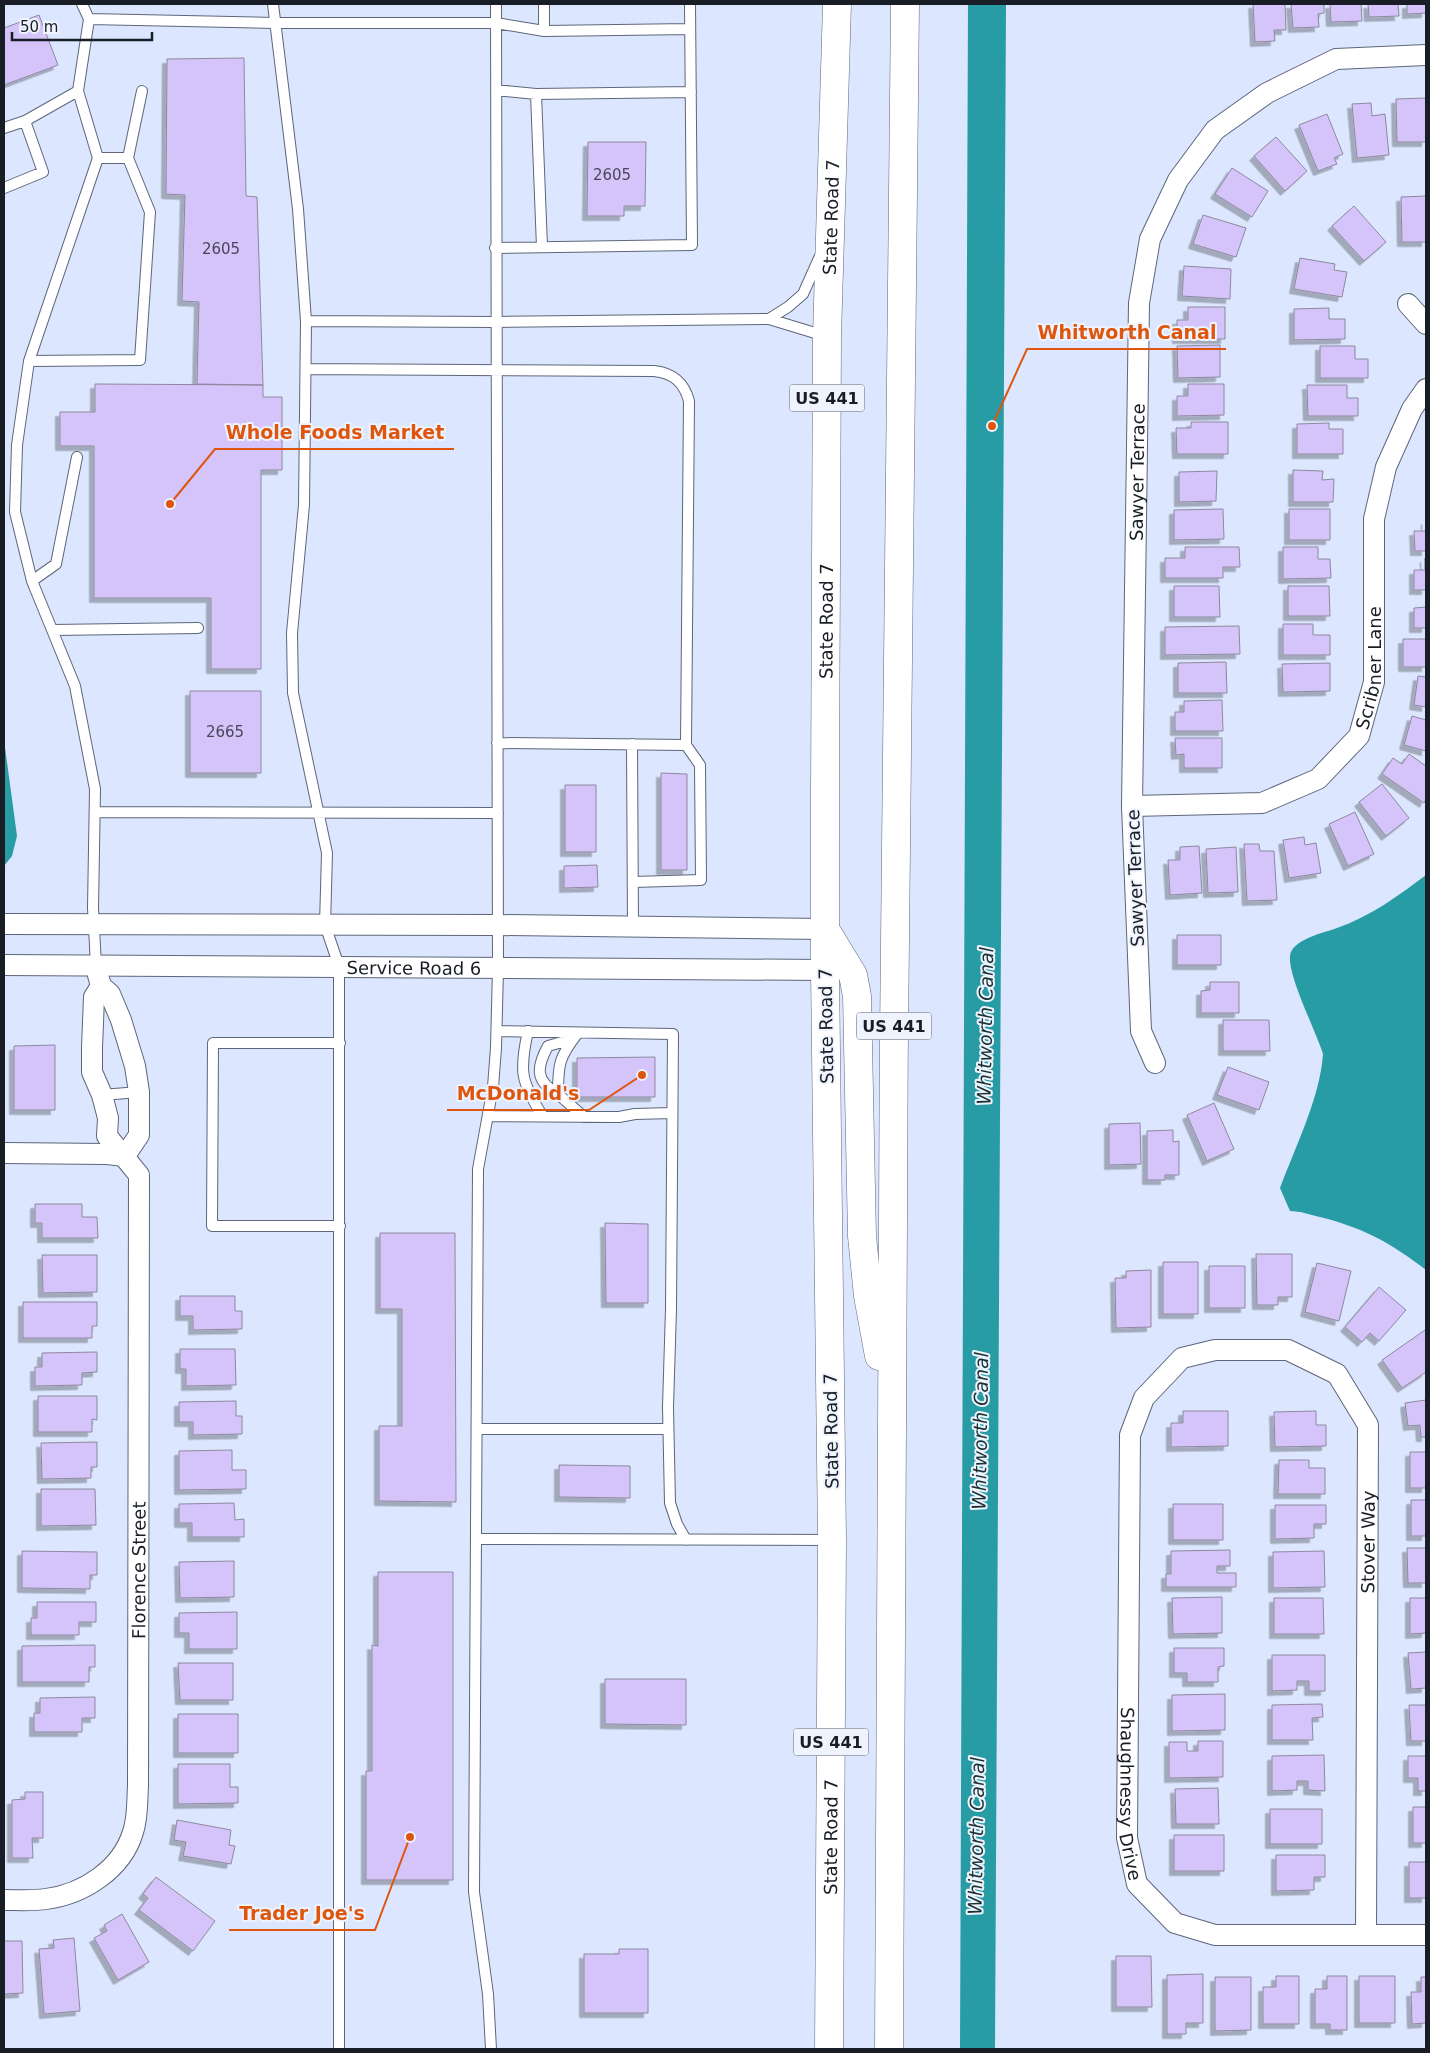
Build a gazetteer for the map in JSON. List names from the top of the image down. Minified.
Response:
{"streets":{"main road":["State Road 7","US 441"],"street":["Sawyer Terrace","Scribner Lane","Service Road 6","Stover Way","Florence Street","Shaughnessy Drive"]},"crossings":[["State Road 7","Service Road 6"],["Sawyer Terrace","Scribner Lane"],["Stover Way","Shaughnessy Drive"]],"water":["Whitworth Canal"],"places":["Whitworth Canal","Whole Foods Market","McDonald's","Trader Joe's"],"house_numbers":["2605","2605","2665"],"scale_bar":"50 m"}
